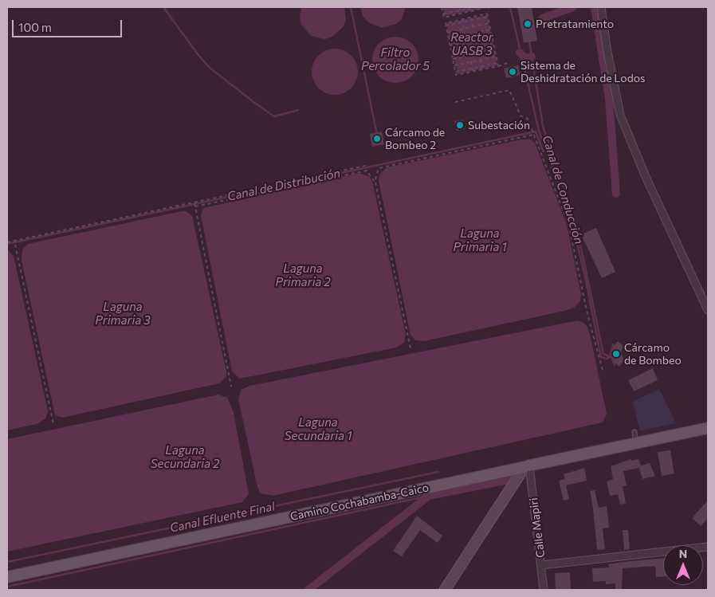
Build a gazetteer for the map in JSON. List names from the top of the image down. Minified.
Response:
{"streets":{"main road":["Camino Cochabamba-Caico"],"street":["Calle Mapiri"]},"crossings":[["Camino Cochabamba-Caico","Calle Mapiri"]],"water":["Reactor UASB 3","Filtro Percolador 5","Canal de Distribución","Canal de Conducción","Laguna Primaria 1","Laguna Primaria 2","Laguna Primaria 3","Laguna Secundaria 1","Laguna Secundaria 2","Canal Efluente Final"],"places":["Pretratamiento","Sistema de Deshidratación de Lodos","Subestación","Cárcamo de Bombeo 2","Cárcamo de Bombeo"],"scale_bar":"100 m","north":"top"}
